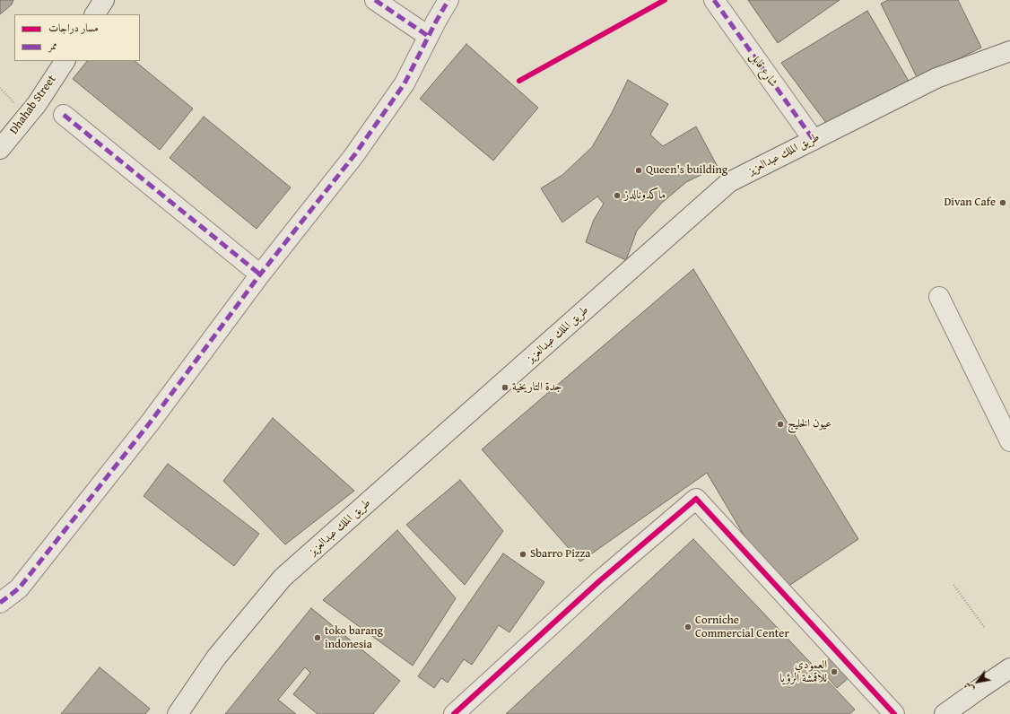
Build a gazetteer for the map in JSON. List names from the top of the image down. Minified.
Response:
{"streets":{"main road":["Dhahab Street","طريق الملك عبدالعزيز"],"street":["شارع قابل"]},"crossings":[["شارع قابل","طريق الملك عبدالعزيز"]],"places":["Queen's building","ماكدونالدز","Divan Cafe","جدة التاريخية","عيون الخليج","Sbarro Pizza","Corniche Commercial Center","toko barang indonesia","العمودي للاقمشة الرؤيا"],"legend":["مسار دراجات","ممر"],"north":"bottom left"}
